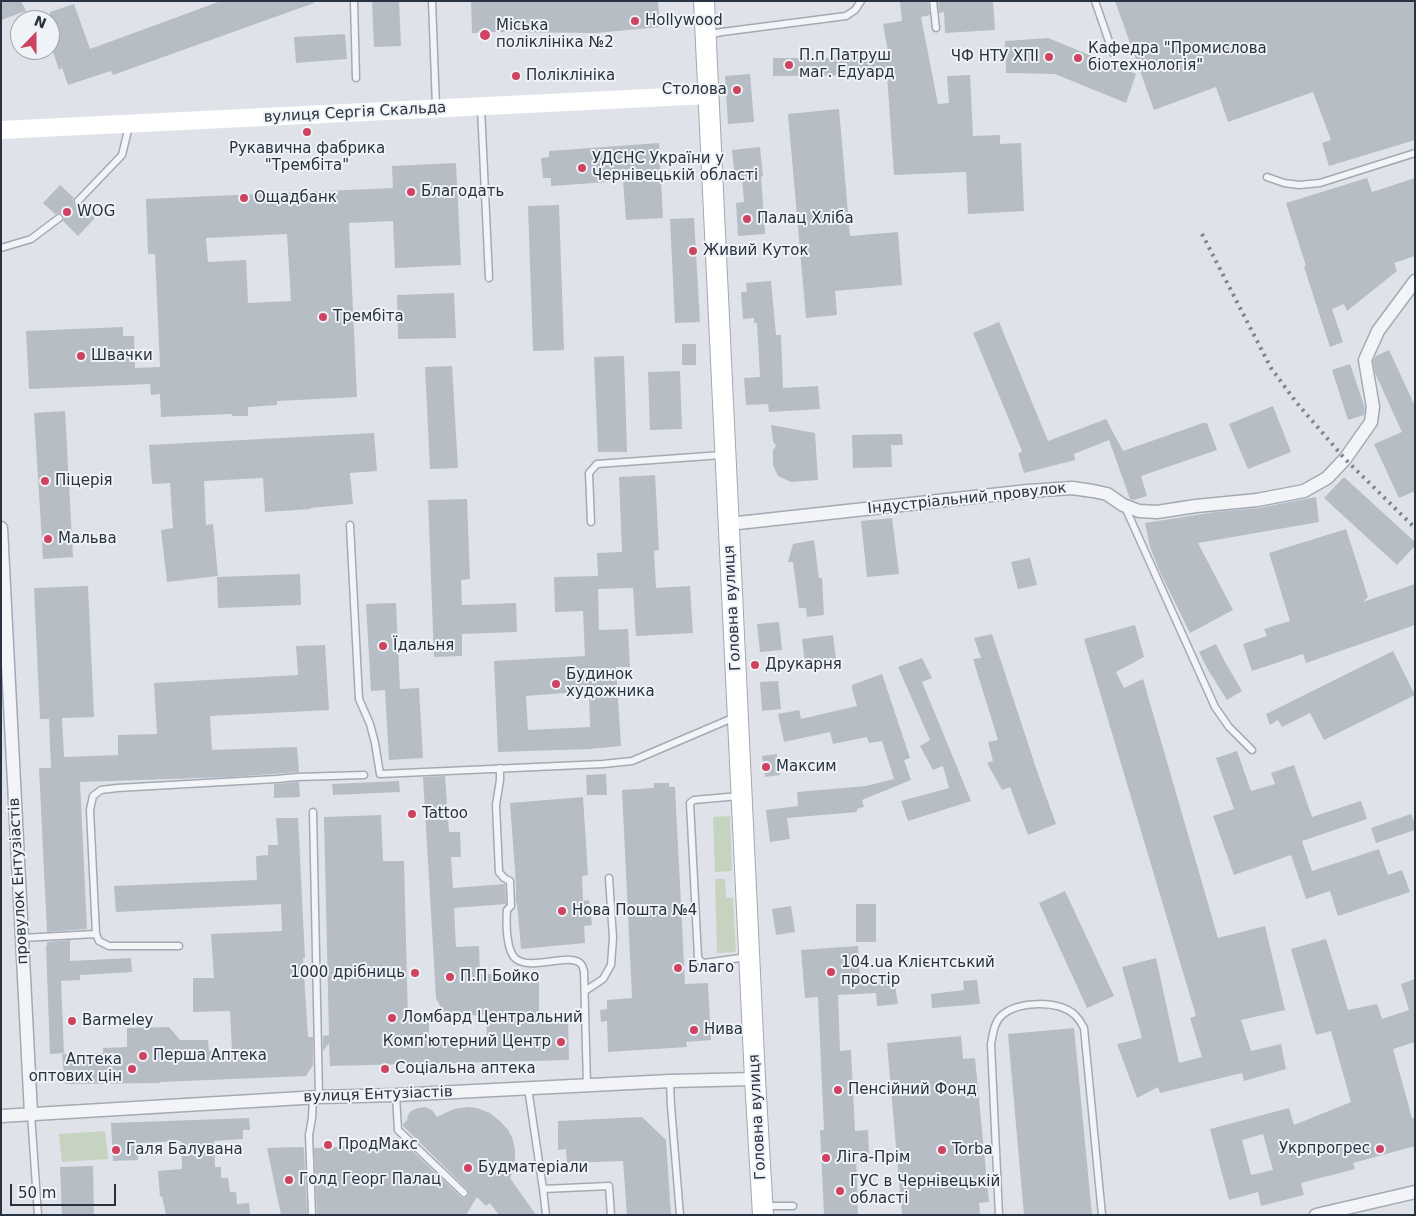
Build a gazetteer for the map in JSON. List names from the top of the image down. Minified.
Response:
{"streets":{"main road":["вулиця Сергія Скальда","Головна вулиця"],"street":["Індустріальний провулок","провулок Ентузіастів","вулиця Ентузіастів"]},"crossings":[["вулиця Сергія Скальда","Головна вулиця"],["Індустріальний провулок","Головна вулиця"],["Головна вулиця","вулиця Ентузіастів"],["провулок Ентузіастів","вулиця Ентузіастів"]],"places":["Hollywood","Міська поліклініка №2","ЧФ НТУ ХПІ","Кафедра \"Промислова біотехнологія\"","П.п Патруш маг. Едуард","Поліклініка","Столова","Рукавична фабрика \"Трембіта\"","УДСНС України у Чернівецькій області","Благодать","Ощадбанк","WOG","Палац Хліба","Живий Куток","Трембіта","Швачки","Піцерія","Мальва","Їдальня","Друкарня","Будинок художника","Максим","Tattoo","Нова Пошта №4","Благо","104.ua Клієнтський простір","1000 дрібниць","П.П Бойко","Ломбард Центральний","Barmeley","Нива","Комп'ютерний Центр","Перша Аптека","Аптека оптових цін","Соціальна аптека","Пенсійний Фонд","ПродМакс","Укрпрогрес","Галя Балувана","Torba","Ліга-Прім","Будматеріали","Голд Георг Палац","ГУС в Чернівецькій області"],"scale_bar":"50 m","north":"top"}
